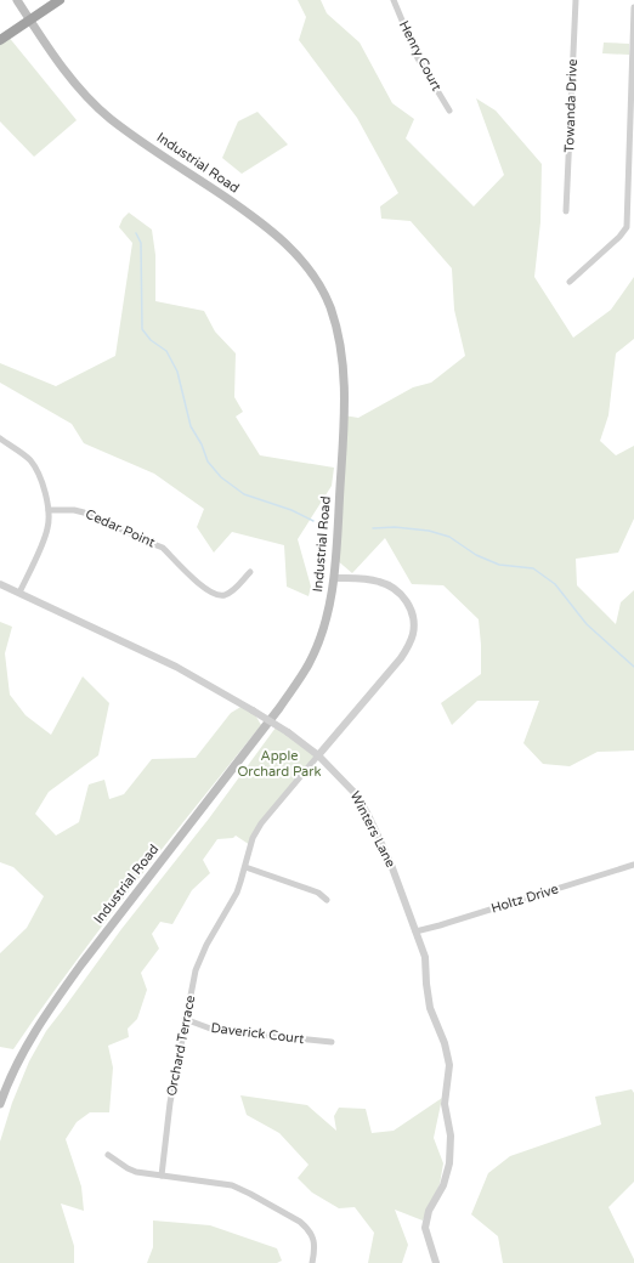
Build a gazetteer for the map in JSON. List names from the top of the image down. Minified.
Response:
{"streets":{"main road":["Industrial Road"],"street":["Henry Court","Towanda Drive","Cedar Point","Winters Lane","Holtz Drive","Daverick Court","Orchard Terrace"]},"crossings":[["Winters Lane","Holtz Drive"],["Winters Lane","Orchard Terrace"],["Daverick Court","Orchard Terrace"]],"parks":["Apple Orchard Park"]}
